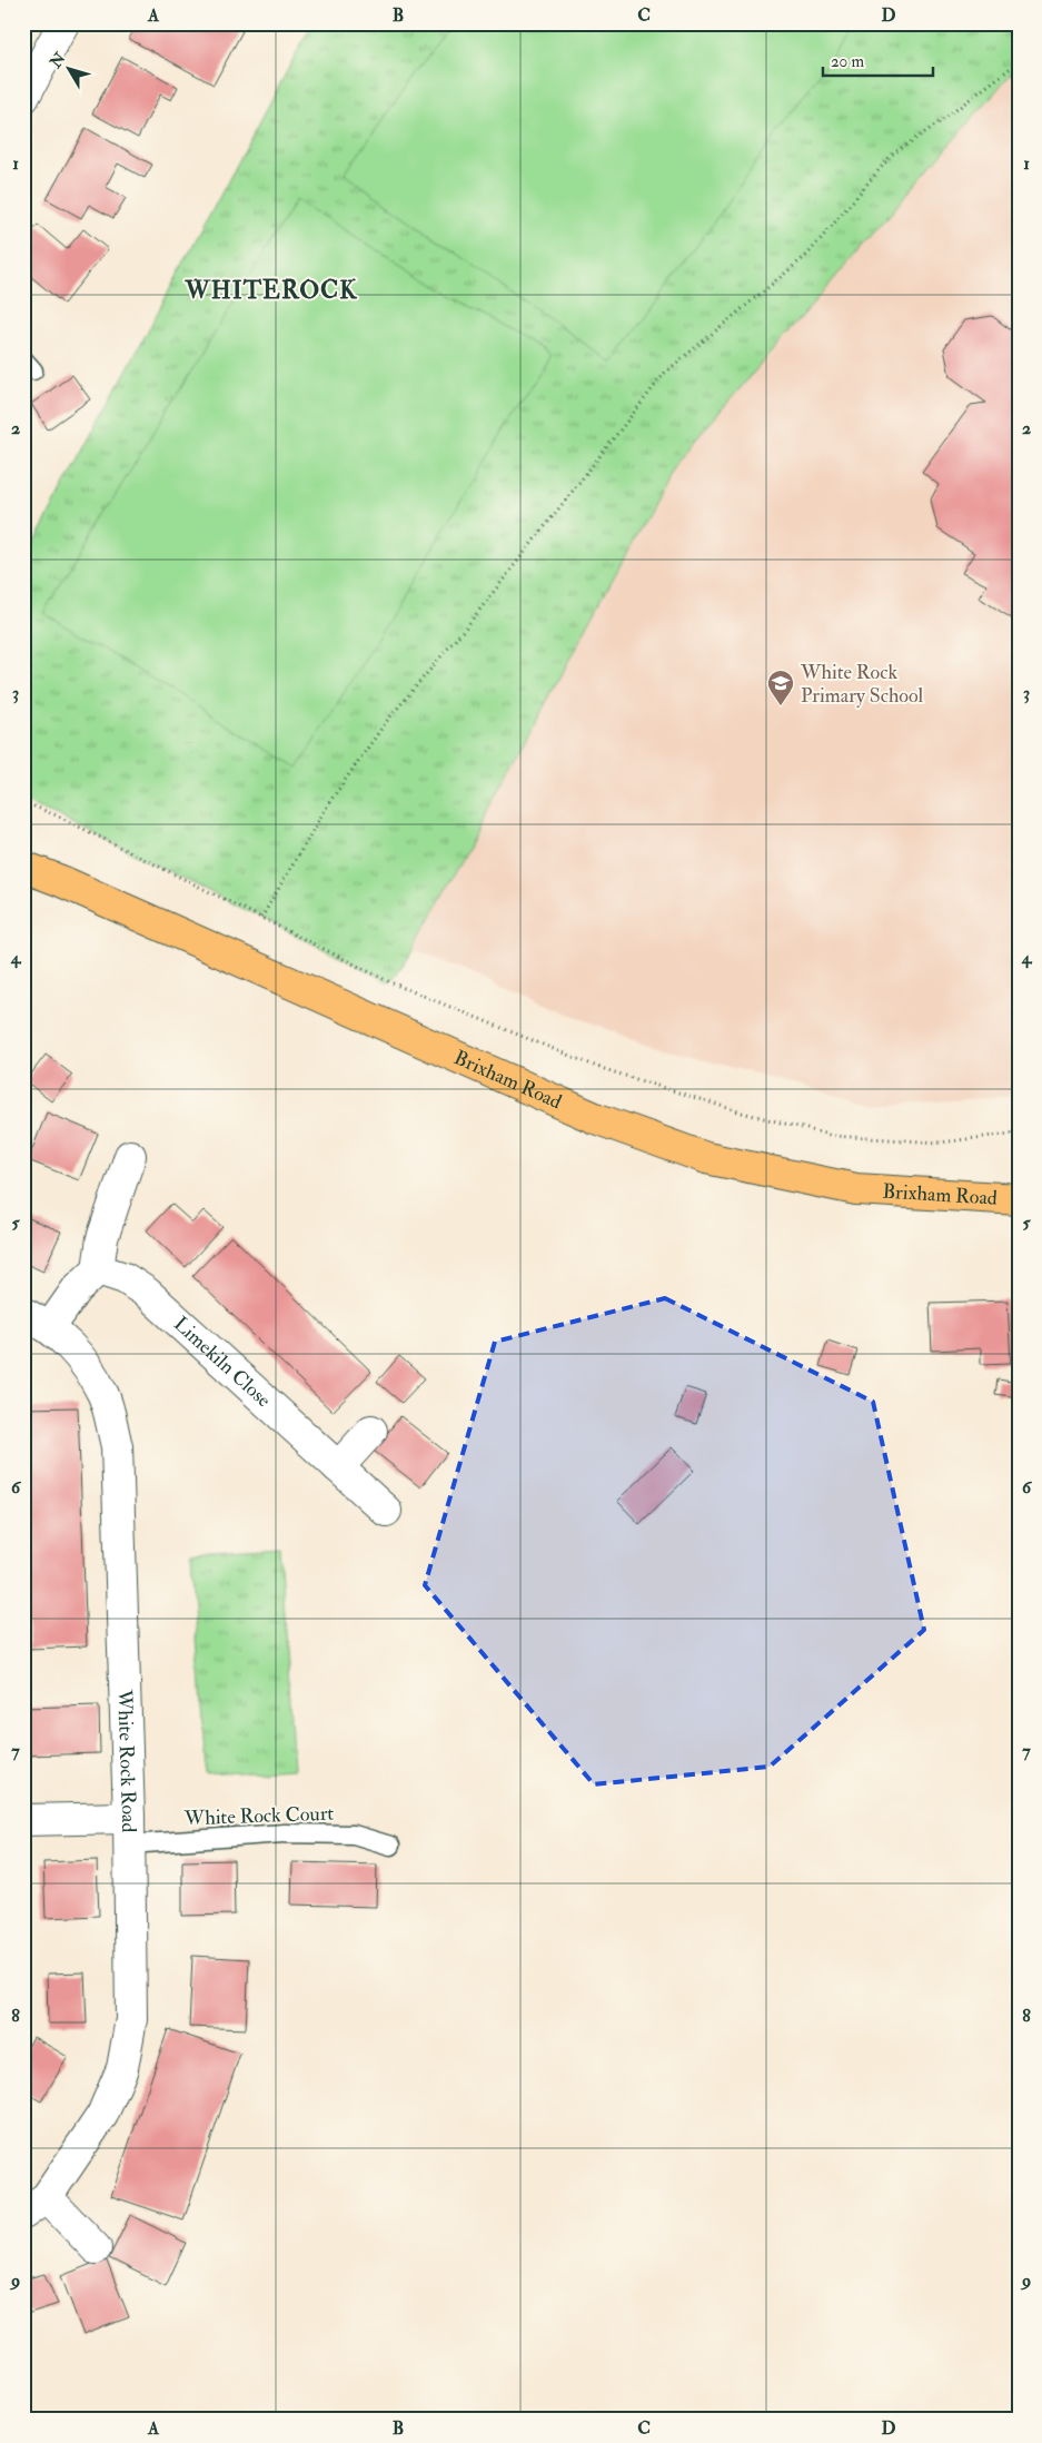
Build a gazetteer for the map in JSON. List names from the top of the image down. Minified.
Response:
{"streets":{"main road":["Brixham Road"],"street":["Limekiln Close","White Rock Road"],"lane":["White Rock Court"]},"crossings":[["White Rock Road","White Rock Court"]],"districts":["WHITEROCK"],"places":{"school or university":["White Rock Primary School"]},"scale_bar":"20 m","north":"top left","grid":{"columns":["A","B","C","D"],"rows":["1","2","3","4","5","6","7","8","9"]}}
